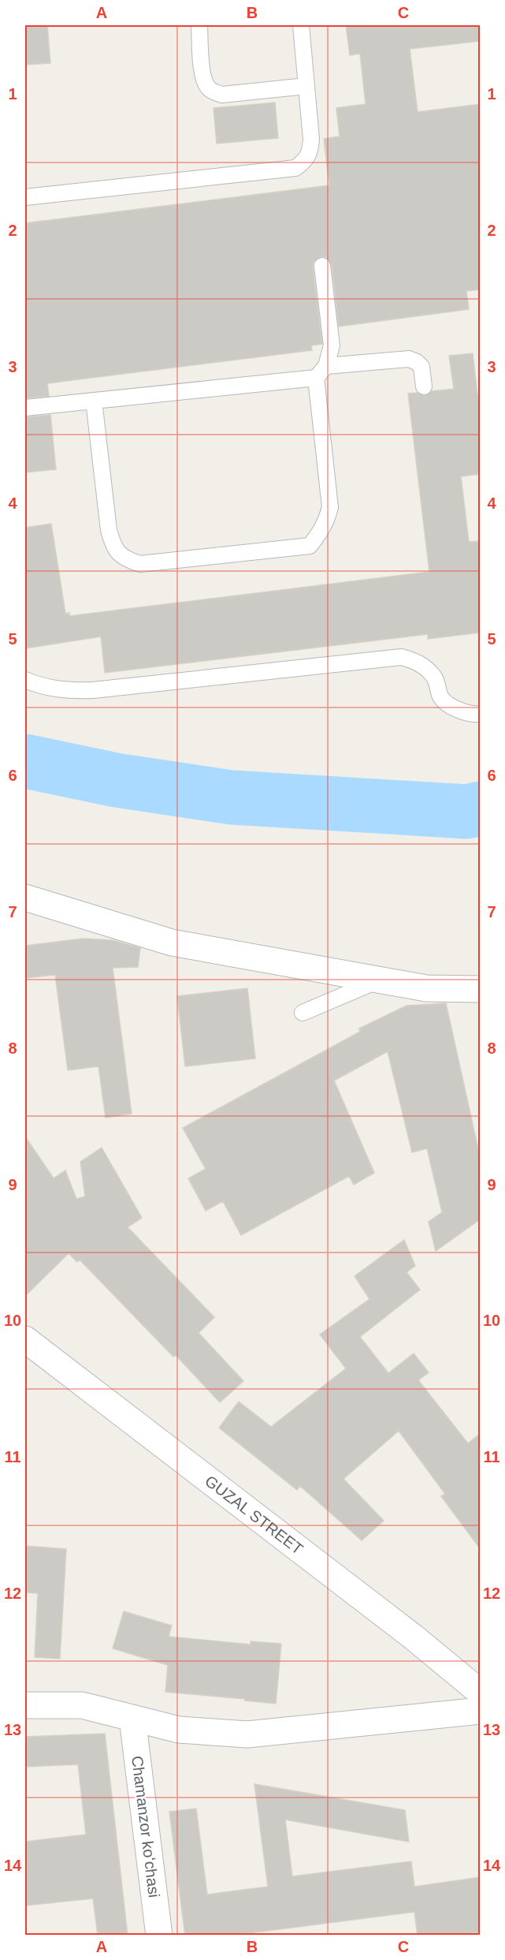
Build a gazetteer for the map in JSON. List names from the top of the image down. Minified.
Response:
{"streets":{"street":["GUZAL STREET","Chamanzor koʻchasi"]},"grid":{"columns":["A","B","C"],"rows":["1","2","3","4","5","6","7","8","9","10","11","12","13","14"]}}
